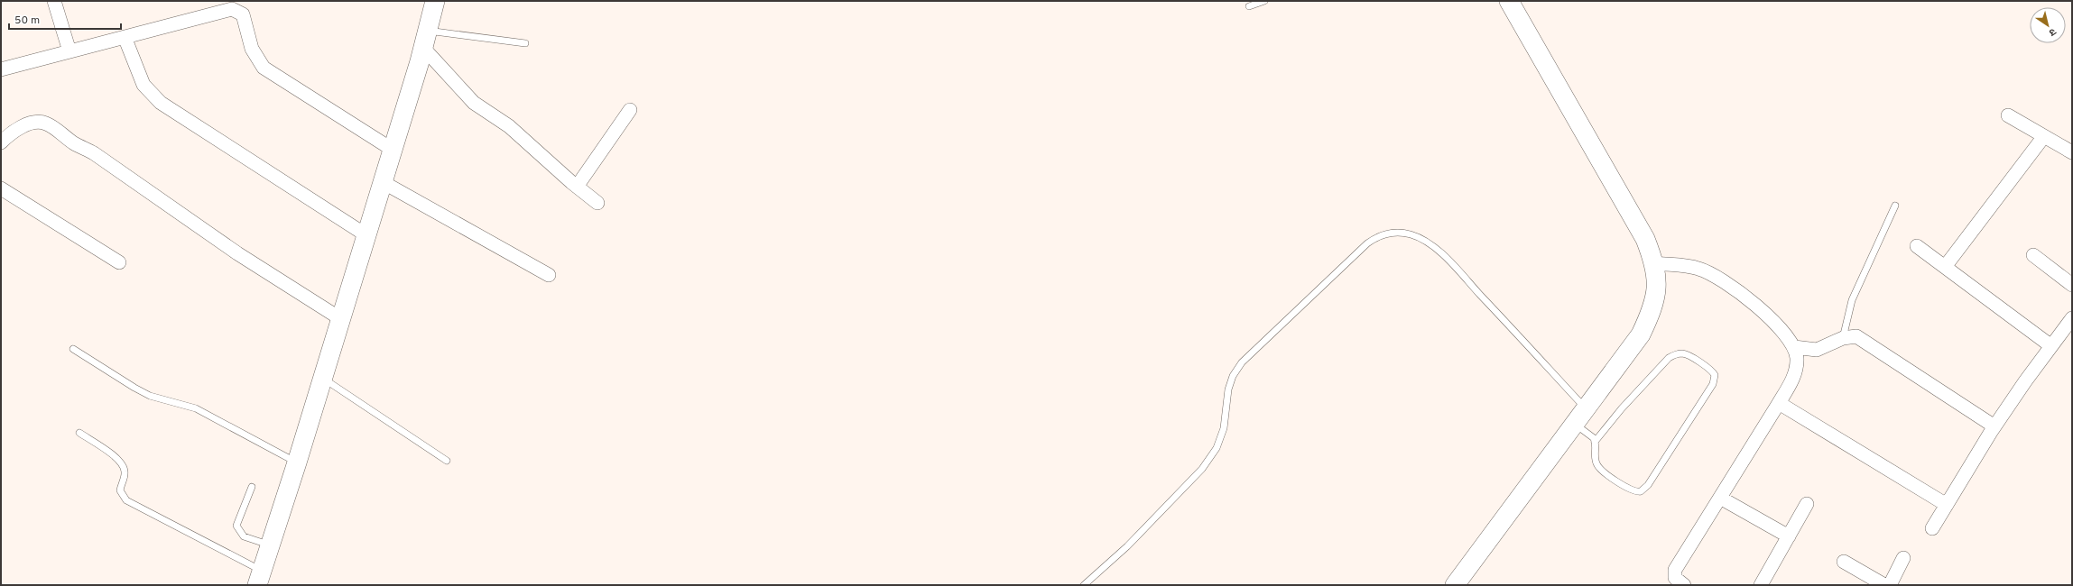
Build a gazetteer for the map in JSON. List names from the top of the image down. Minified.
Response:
{"scale_bar":"50 m","north":"bottom right"}
